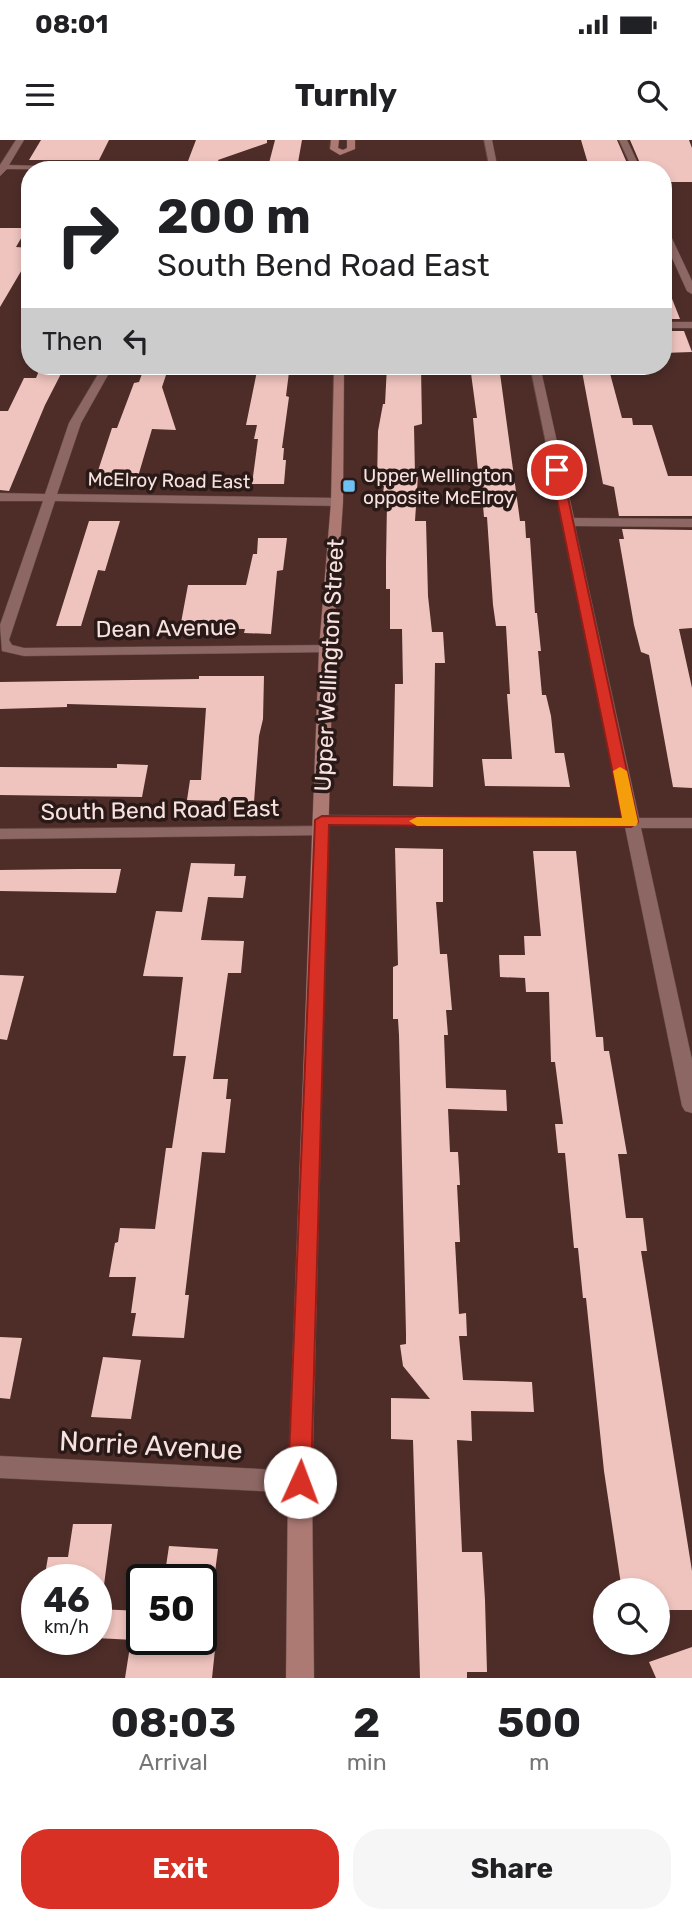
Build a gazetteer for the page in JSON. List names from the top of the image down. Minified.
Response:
{"streets":{"main road":["Upper Wellington Street"],"street":["McElroy Road East","Dean Avenue","South Bend Road East","Norrie Avenue"]},"crossings":[["McElroy Road East","Dean Avenue"],["McElroy Road East","Upper Wellington Street"],["Dean Avenue","Upper Wellington Street"],["Upper Wellington Street","South Bend Road East"],["Upper Wellington Street","Norrie Avenue"]],"places":{"transit":["Upper Wellington opposite McElroy"]},"page":{"status":"08:01","header":"Turnly","turn":["200 m","South Bend Road East"],"then":"Then","speed":"46 km/h","limit":"50","eta":["08:03","Arrival","2","min","500","m"],"buttons":["Exit","Share"]}}
